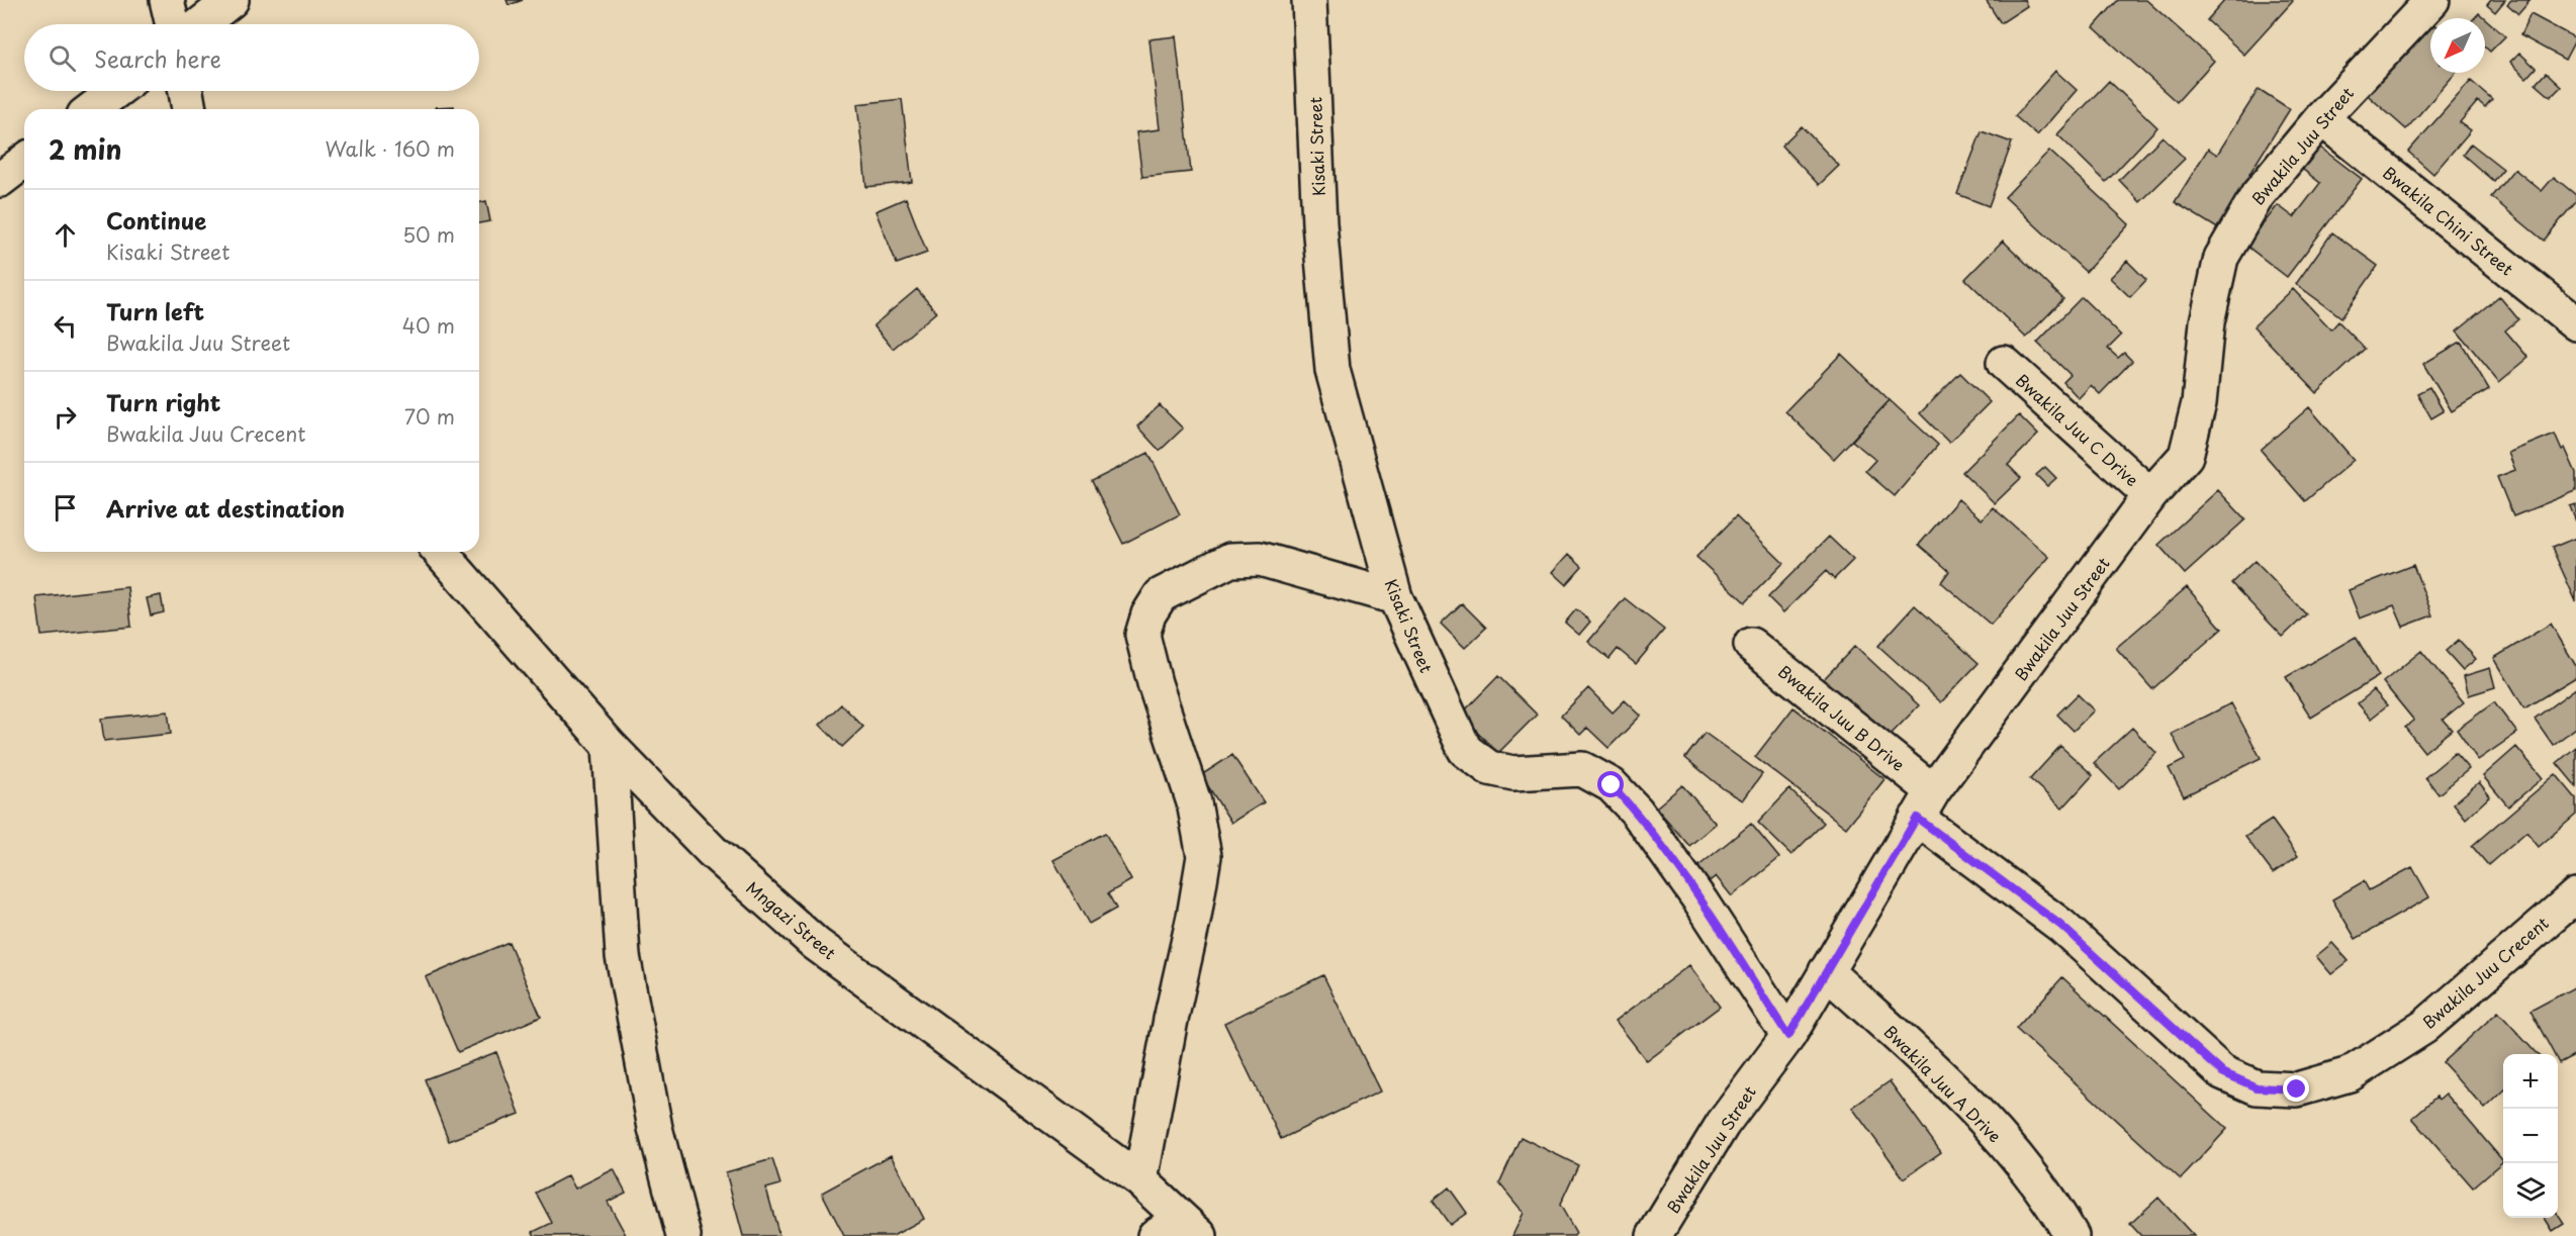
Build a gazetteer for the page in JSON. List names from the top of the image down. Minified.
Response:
{"streets":{"street":["Bwakila Juu Street","Kisaki Street","Bwakila Chini Street","Bwakila Juu C Drive","Bwakila Juu B Drive","Mngazi Street","Bwakila Juu Crecent","Bwakila Juu A Drive"]},"crossings":[["Bwakila Juu Street","Kisaki Street"],["Bwakila Juu Street","Bwakila Chini Street"],["Bwakila Juu Street","Bwakila Juu C Drive"],["Bwakila Juu Street","Bwakila Juu B Drive"],["Bwakila Juu Street","Bwakila Juu Crecent"],["Bwakila Juu Street","Bwakila Juu A Drive"],["Bwakila Juu B Drive","Bwakila Juu Crecent"]],"north":"bottom left","page":{"search":"Search here","heading":["2 min","Walk · 160 m"],"list":[["Continue","Kisaki Street","50 m"],["Turn left","Bwakila Juu Street","40 m"],["Turn right","Bwakila Juu Crecent","70 m"],"Arrive at destination"],"map_buttons":["+","−"]}}
